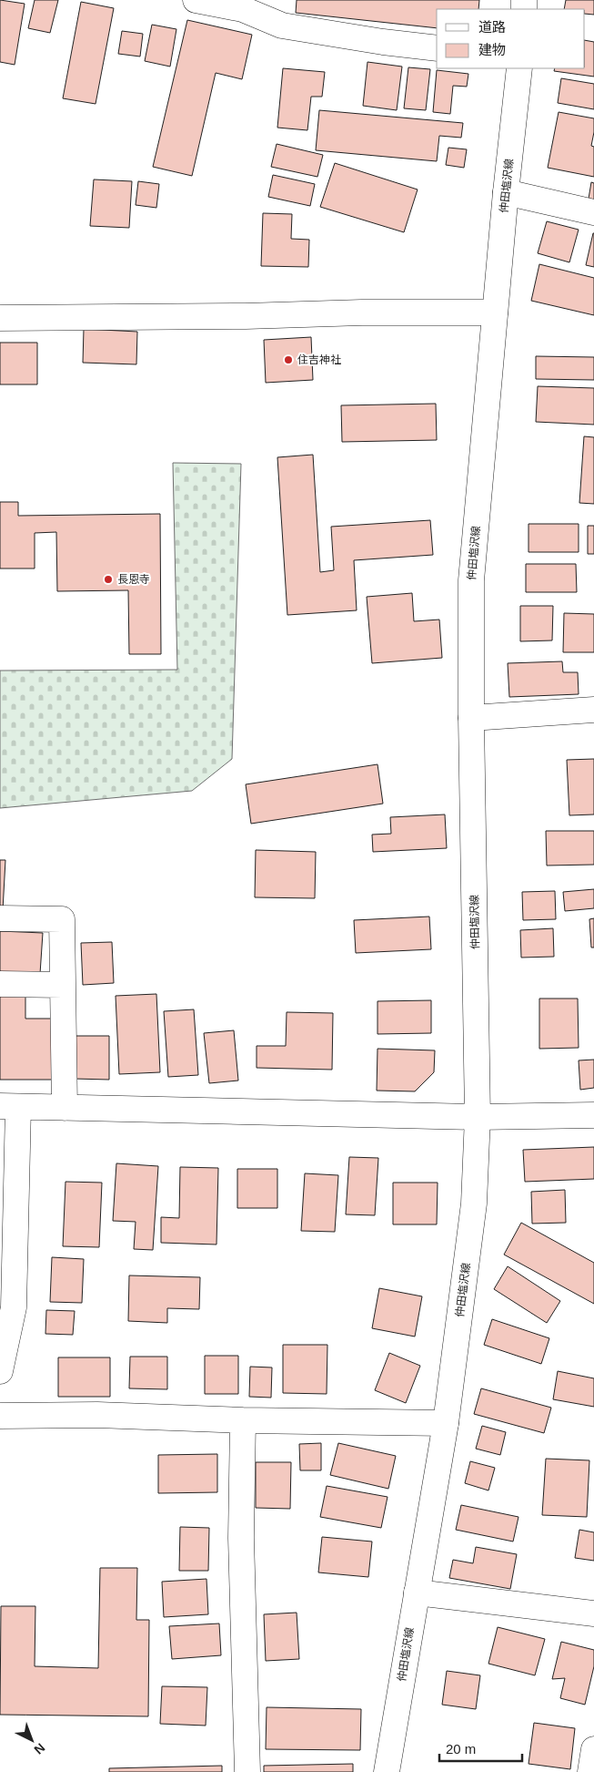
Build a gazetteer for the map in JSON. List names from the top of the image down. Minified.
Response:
{"streets":{"street":["仲田塩沢線"]},"places":["住吉神社","長恩寺"],"legend":["道路","建物"],"scale_bar":"20 m","north":"bottom right"}
